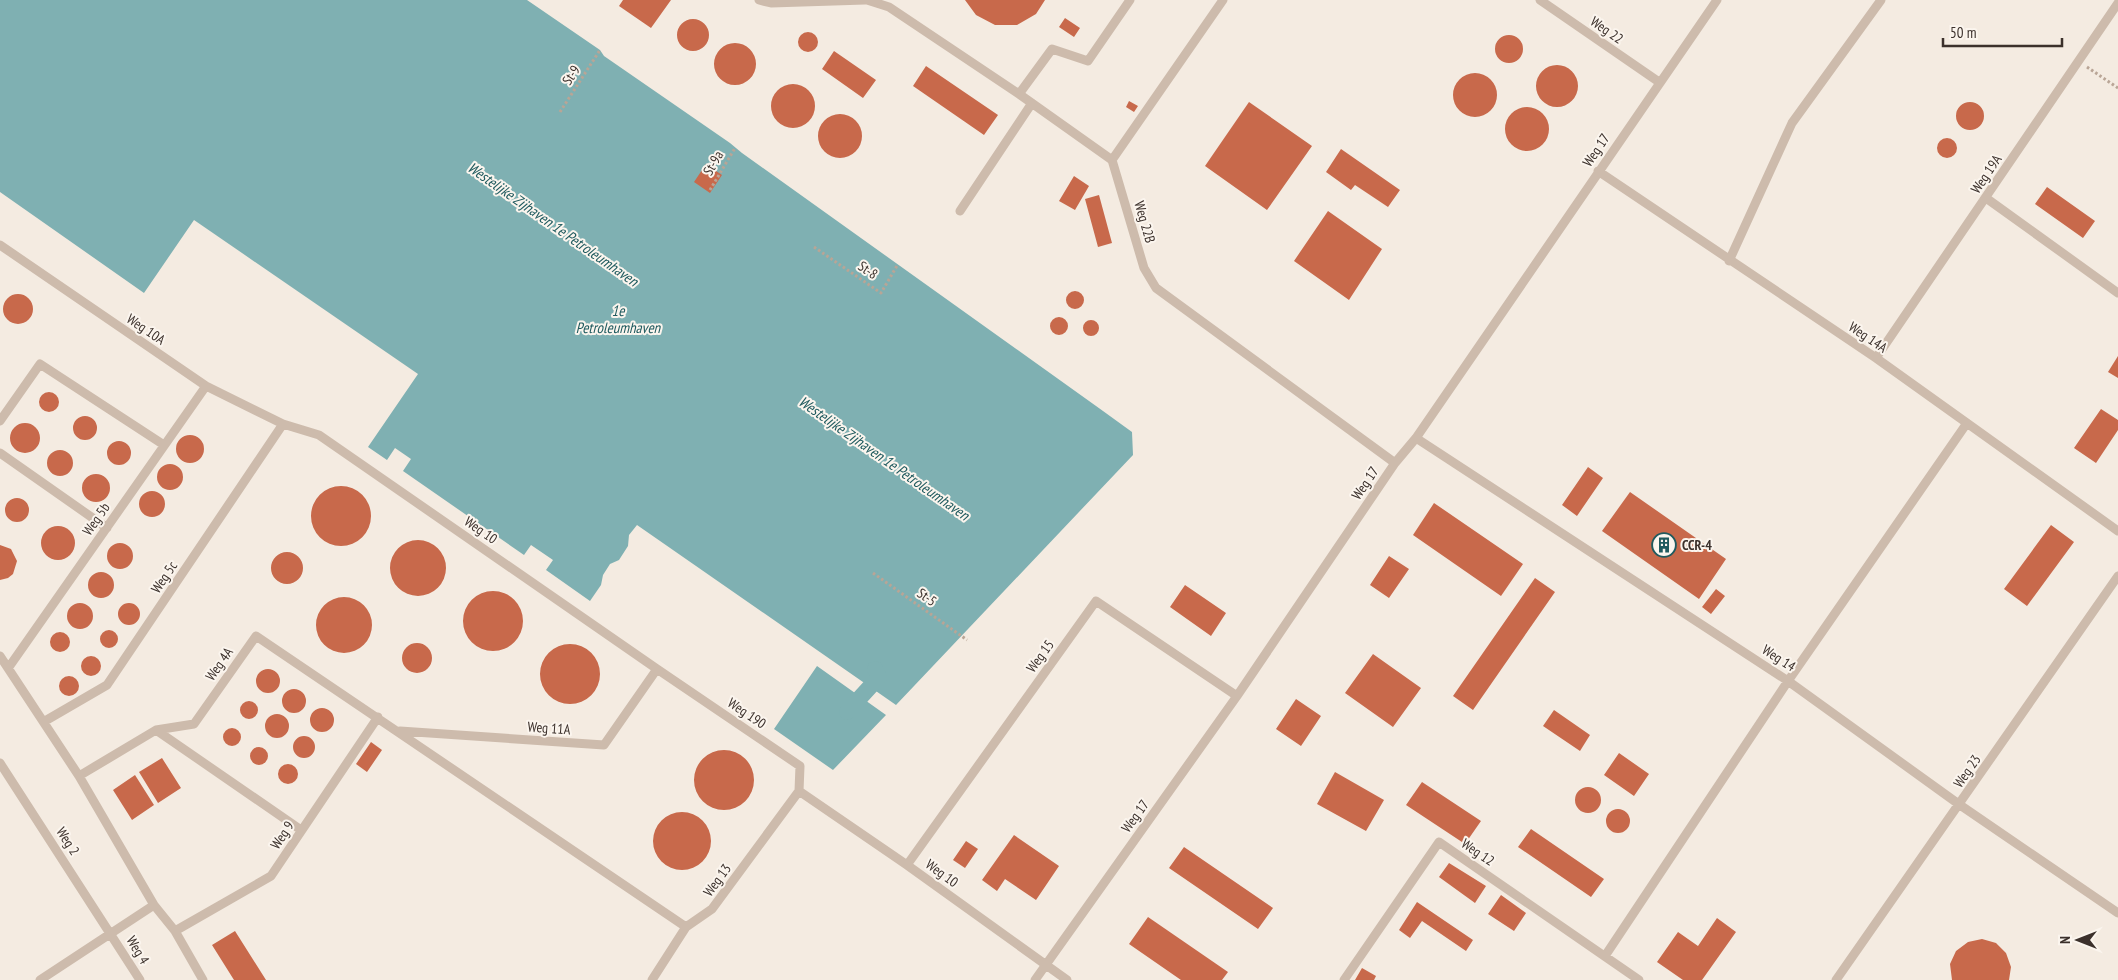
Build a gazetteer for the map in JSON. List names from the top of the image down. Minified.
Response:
{"streets":{"lane":["Weg 22","Weg 17","Weg 19A","Weg 22B","Weg 10A","Weg 14A","Weg 5b","Weg 10","Weg 5c","Weg 15","Weg 14","Weg 4A","Weg 190","Weg 11A","Weg 23","Weg 9","Weg 2","Weg 12","Weg 13","Weg 4"],"path":["St-9","St-9a","St-8","St-5"]},"crossings":[["Weg 22","Weg 17"],["Weg 17","Weg 22B"],["Weg 17","Weg 14A"],["Weg 17","Weg 10"],["Weg 17","Weg 15"],["Weg 17","Weg 14"],["Weg 19A","Weg 14A"],["Weg 10A","Weg 5b"],["Weg 10A","Weg 10"],["Weg 10A","Weg 5c"],["Weg 10","Weg 5c"],["Weg 10","Weg 15"],["Weg 10","Weg 190"],["Weg 10","Weg 11A"],["Weg 10","Weg 13"],["Weg 14","Weg 23"],["Weg 4A","Weg 9"],["Weg 190","Weg 11A"],["Weg 190","Weg 13"],["Weg 2","Weg 4"]],"water":["Westelijke Zijhaven 1e Petroleumhaven","1e Petroleumhaven"],"places":{"building":["CCR-4"]},"scale_bar":"50 m","north":"left"}
